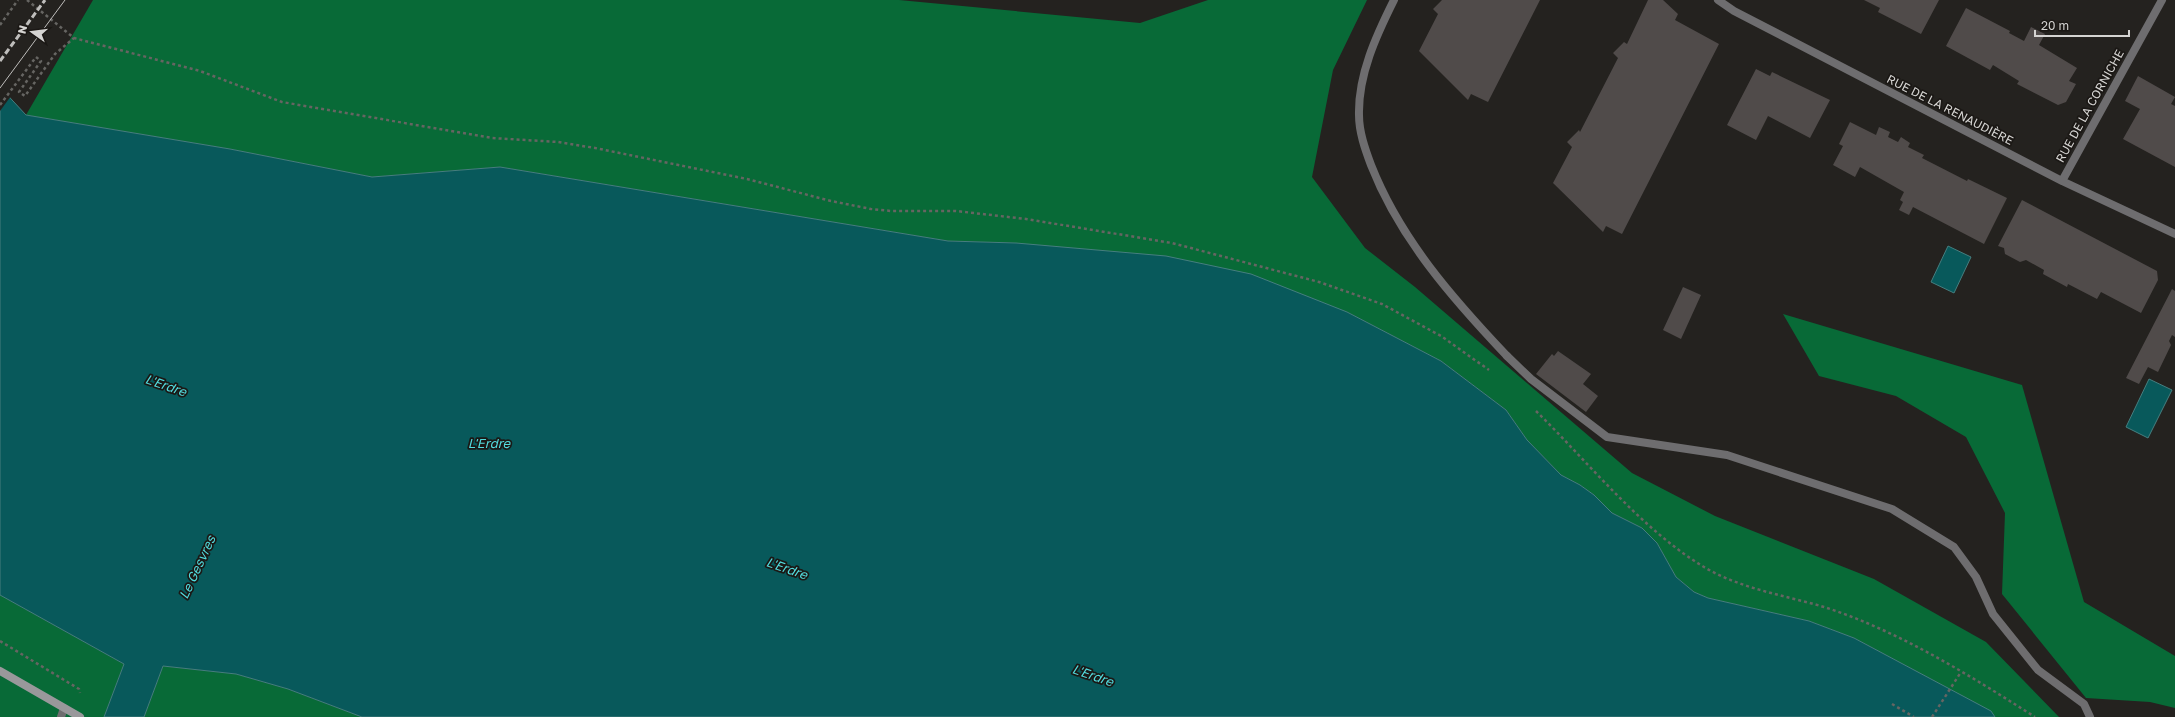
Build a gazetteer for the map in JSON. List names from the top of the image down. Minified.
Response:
{"streets":{"street":["RUE DE LA CORNICHE","RUE DE LA RENAUDIÈRE"]},"crossings":[["RUE DE LA CORNICHE","RUE DE LA RENAUDIÈRE"]],"water":["L'Erdre","Le Gesvres"],"scale_bar":"20 m","north":"left"}
